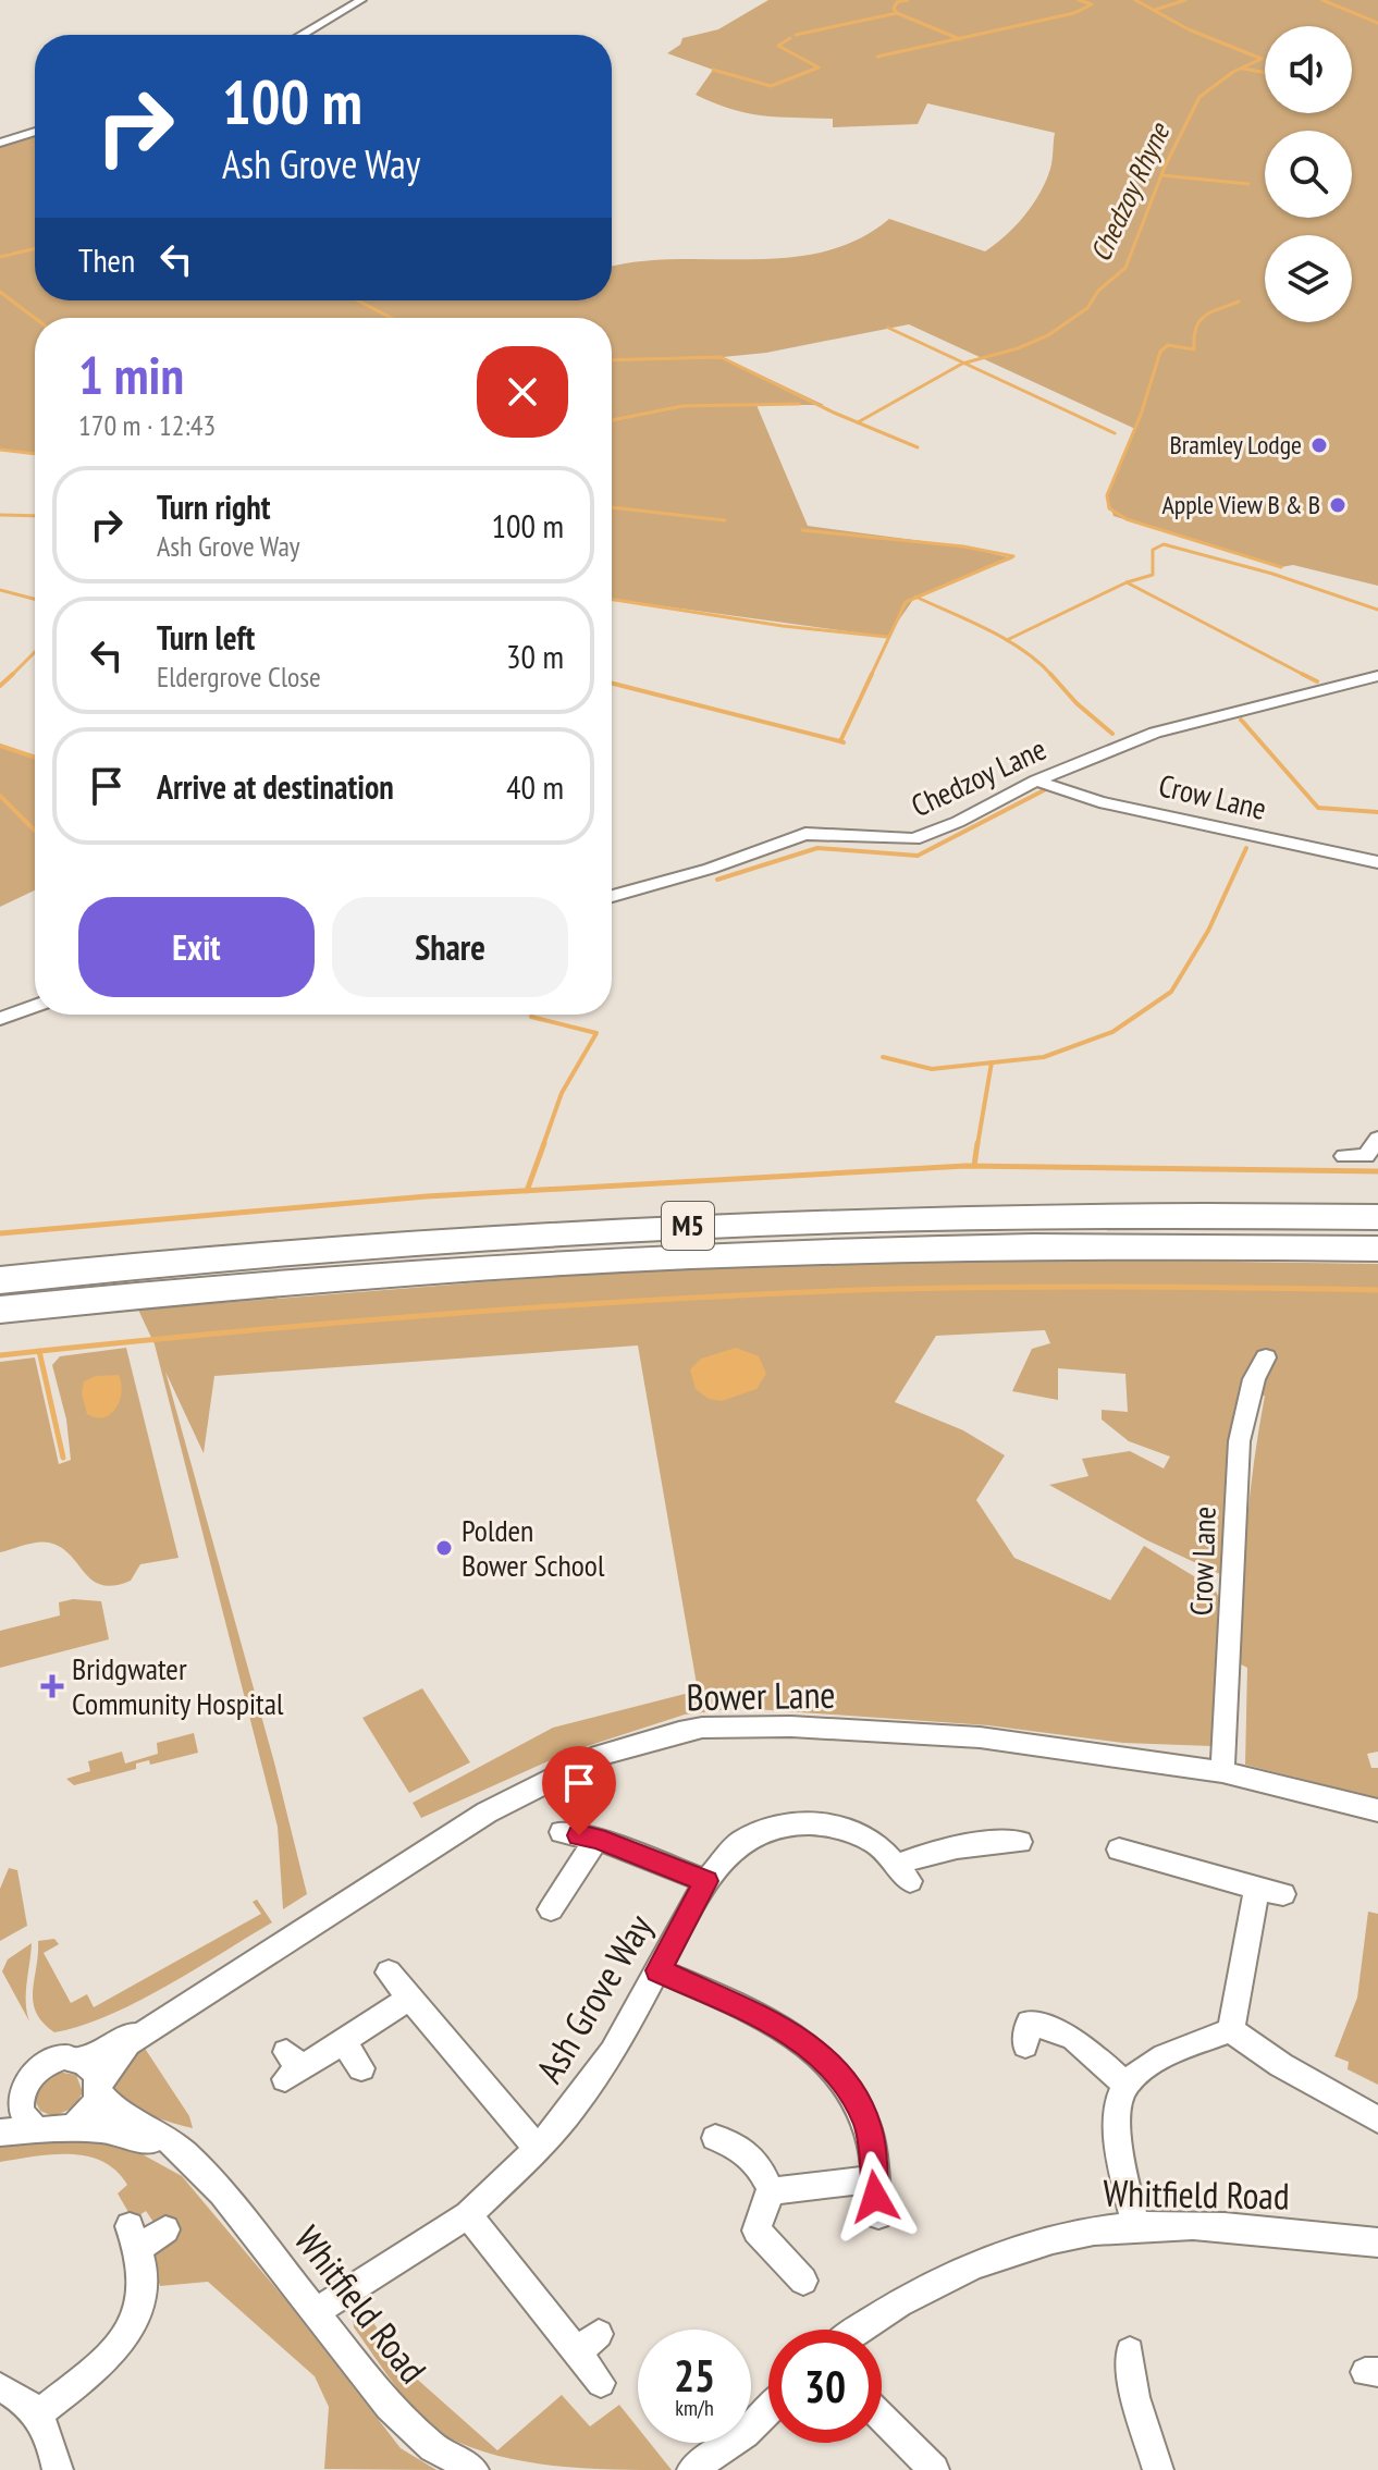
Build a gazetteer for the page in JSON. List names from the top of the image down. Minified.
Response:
{"streets":{"highway":["M5"],"street":["Chedzoy Lane","Crow Lane","Bower Lane","Ash Grove Way","Whitfield Road"]},"crossings":[["Chedzoy Lane","Crow Lane"],["Crow Lane","Bower Lane"],["Bower Lane","Whitfield Road"],["Ash Grove Way","Whitfield Road"]],"water":["Chedzoy Rhyne"],"places":{"other":["Bramley Lodge","Apple View B & B","Polden Bower School"],"health":["Bridgwater Community Hospital"]},"page":{"turn":["100 m","Ash Grove Way"],"then":"Then","heading":["1 min","170 m · 12:43"],"list":[{"name":"Turn right","note":"Ash Grove Way","value":"100 m"},{"name":"Turn left","note":"Eldergrove Close","value":"30 m"},{"name":"Arrive at destination","value":"40 m"}],"buttons":["Exit","Share"],"speed":"25 km/h","limit":"30"}}
